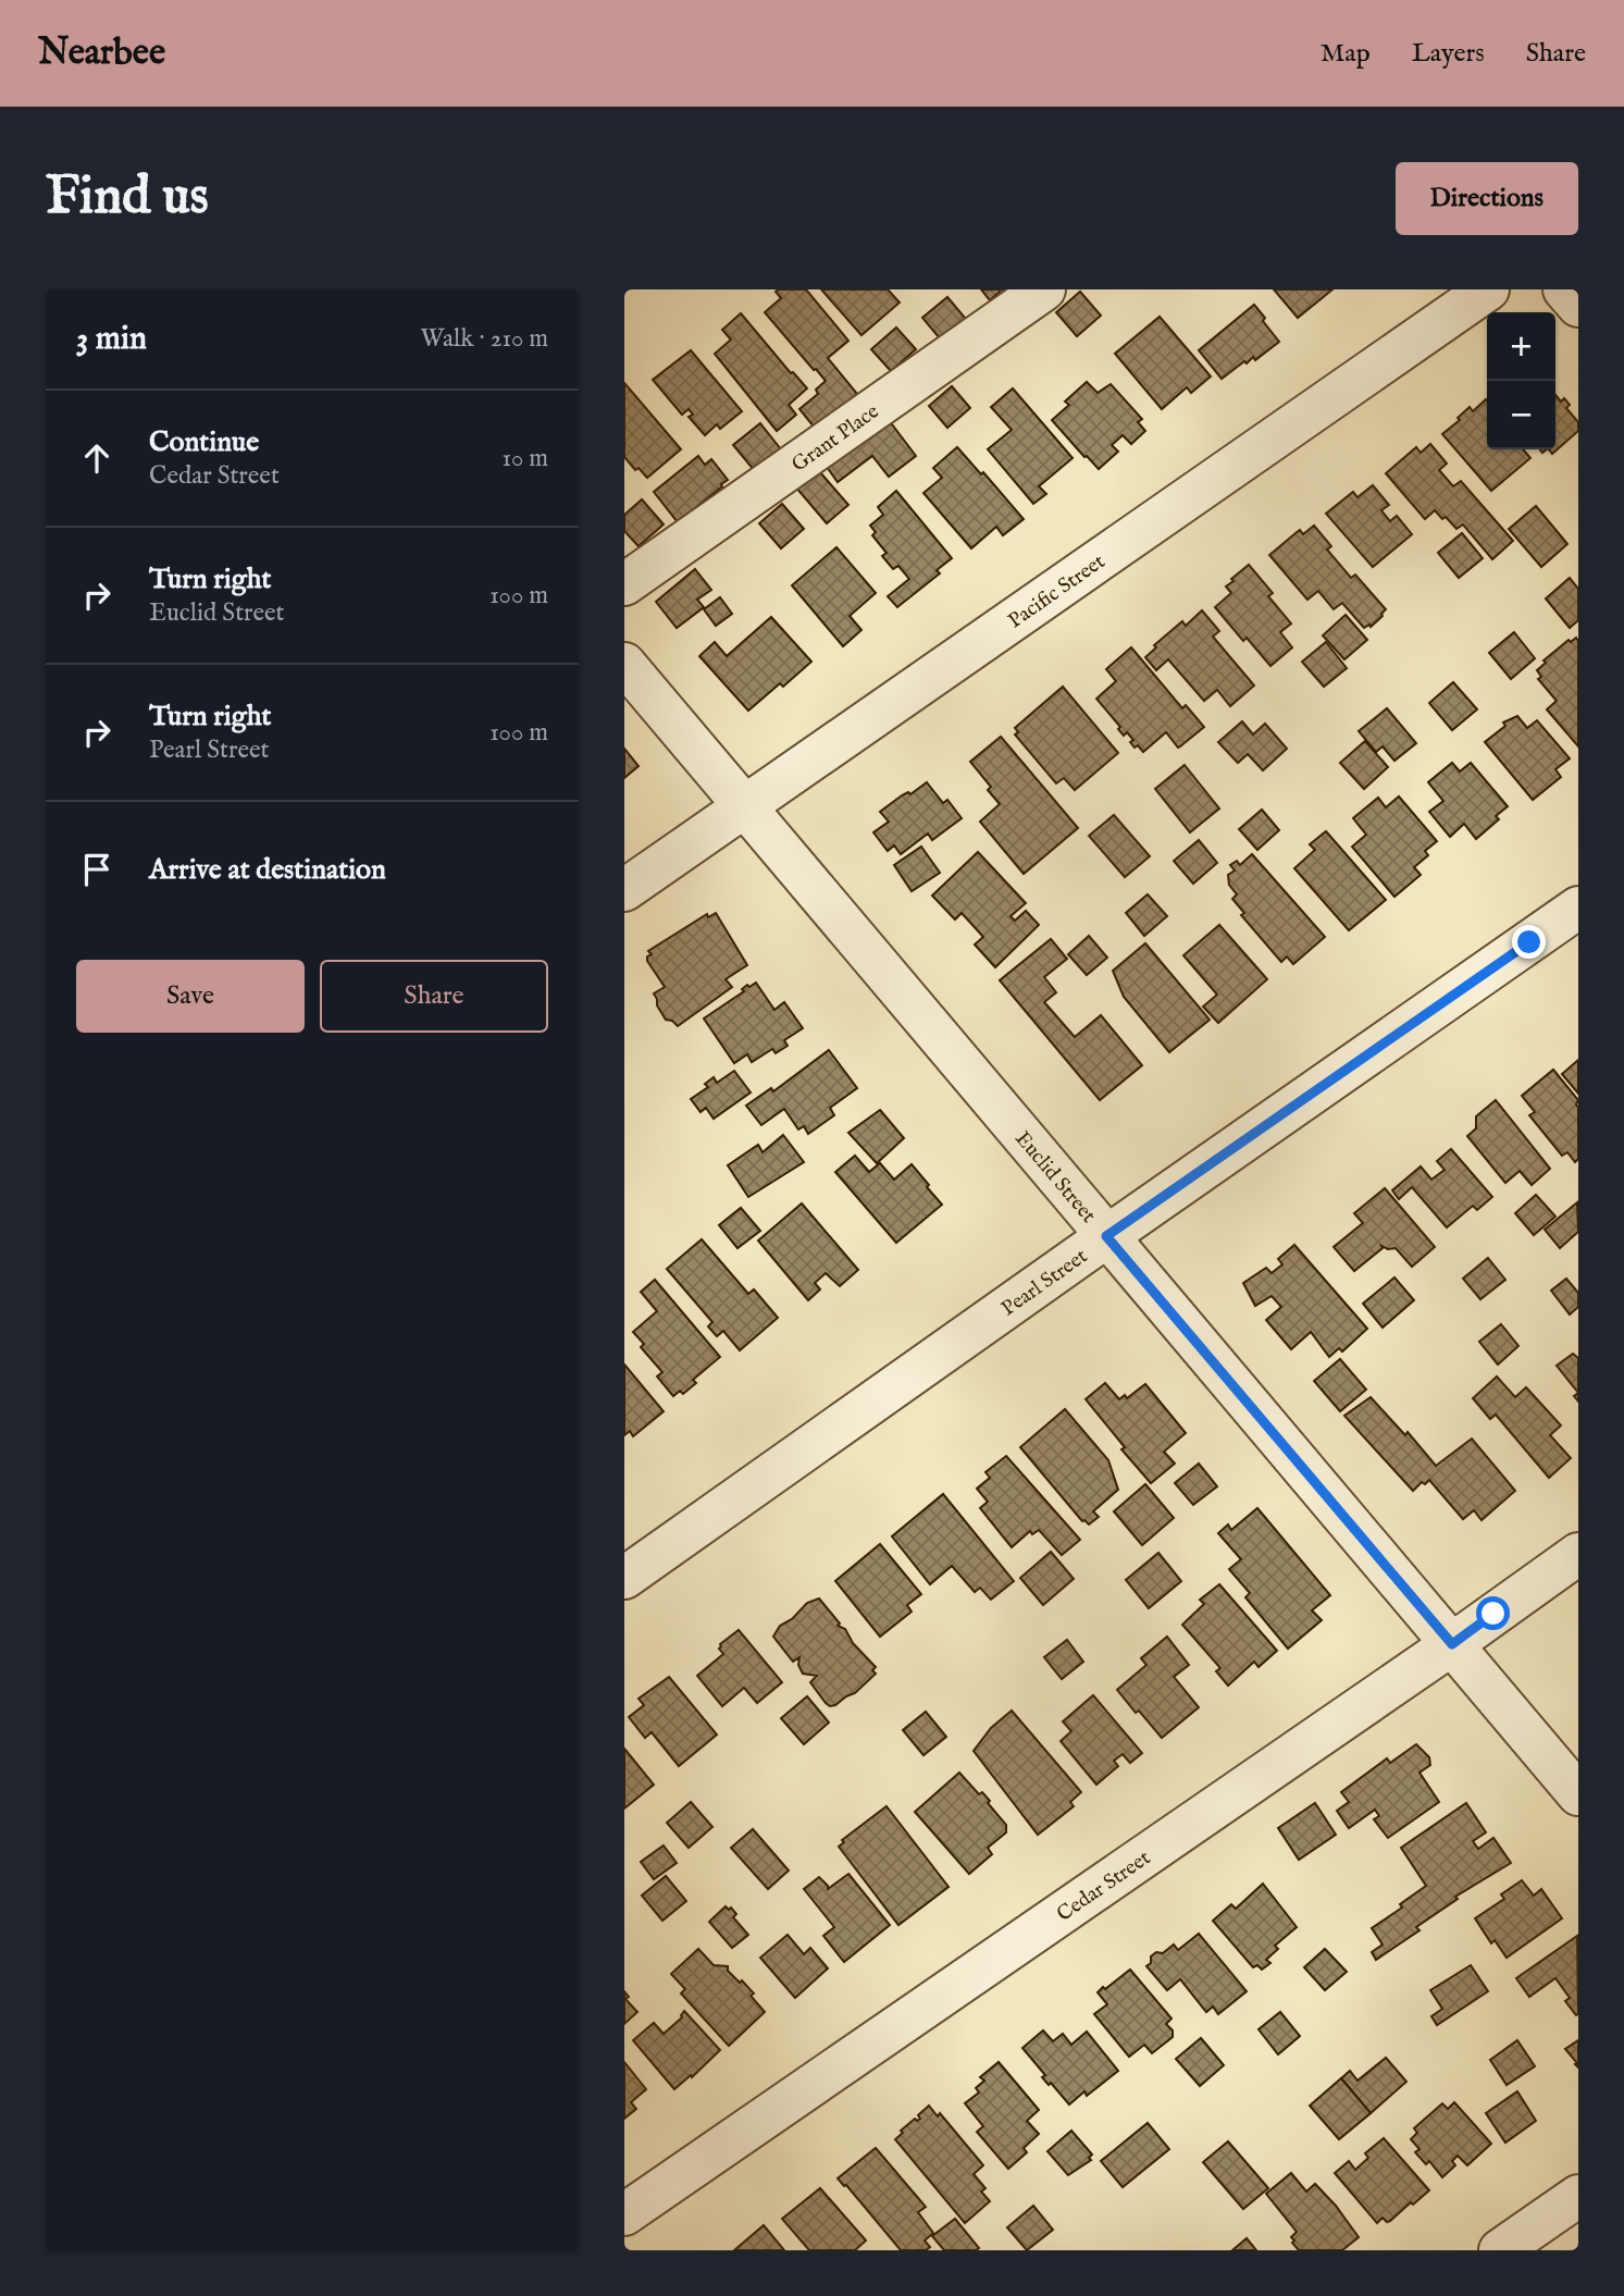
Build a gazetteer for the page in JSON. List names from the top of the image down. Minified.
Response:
{"streets":{"street":["Grant Place","Pacific Street","Euclid Street","Pearl Street","Cedar Street"]},"crossings":[["Pacific Street","Euclid Street"],["Euclid Street","Pearl Street"],["Euclid Street","Cedar Street"]],"page":{"header":"Nearbee","nav":["Map","Layers","Share"],"buttons":["Directions",["Save","Share"]],"title":"Find us","heading":["3 min","Walk · 210 m"],"map_buttons":["+","−"],"list":[["Continue","Cedar Street","10 m"],["Turn right","Euclid Street","100 m"],["Turn right","Pearl Street","100 m"],"Arrive at destination"]}}
